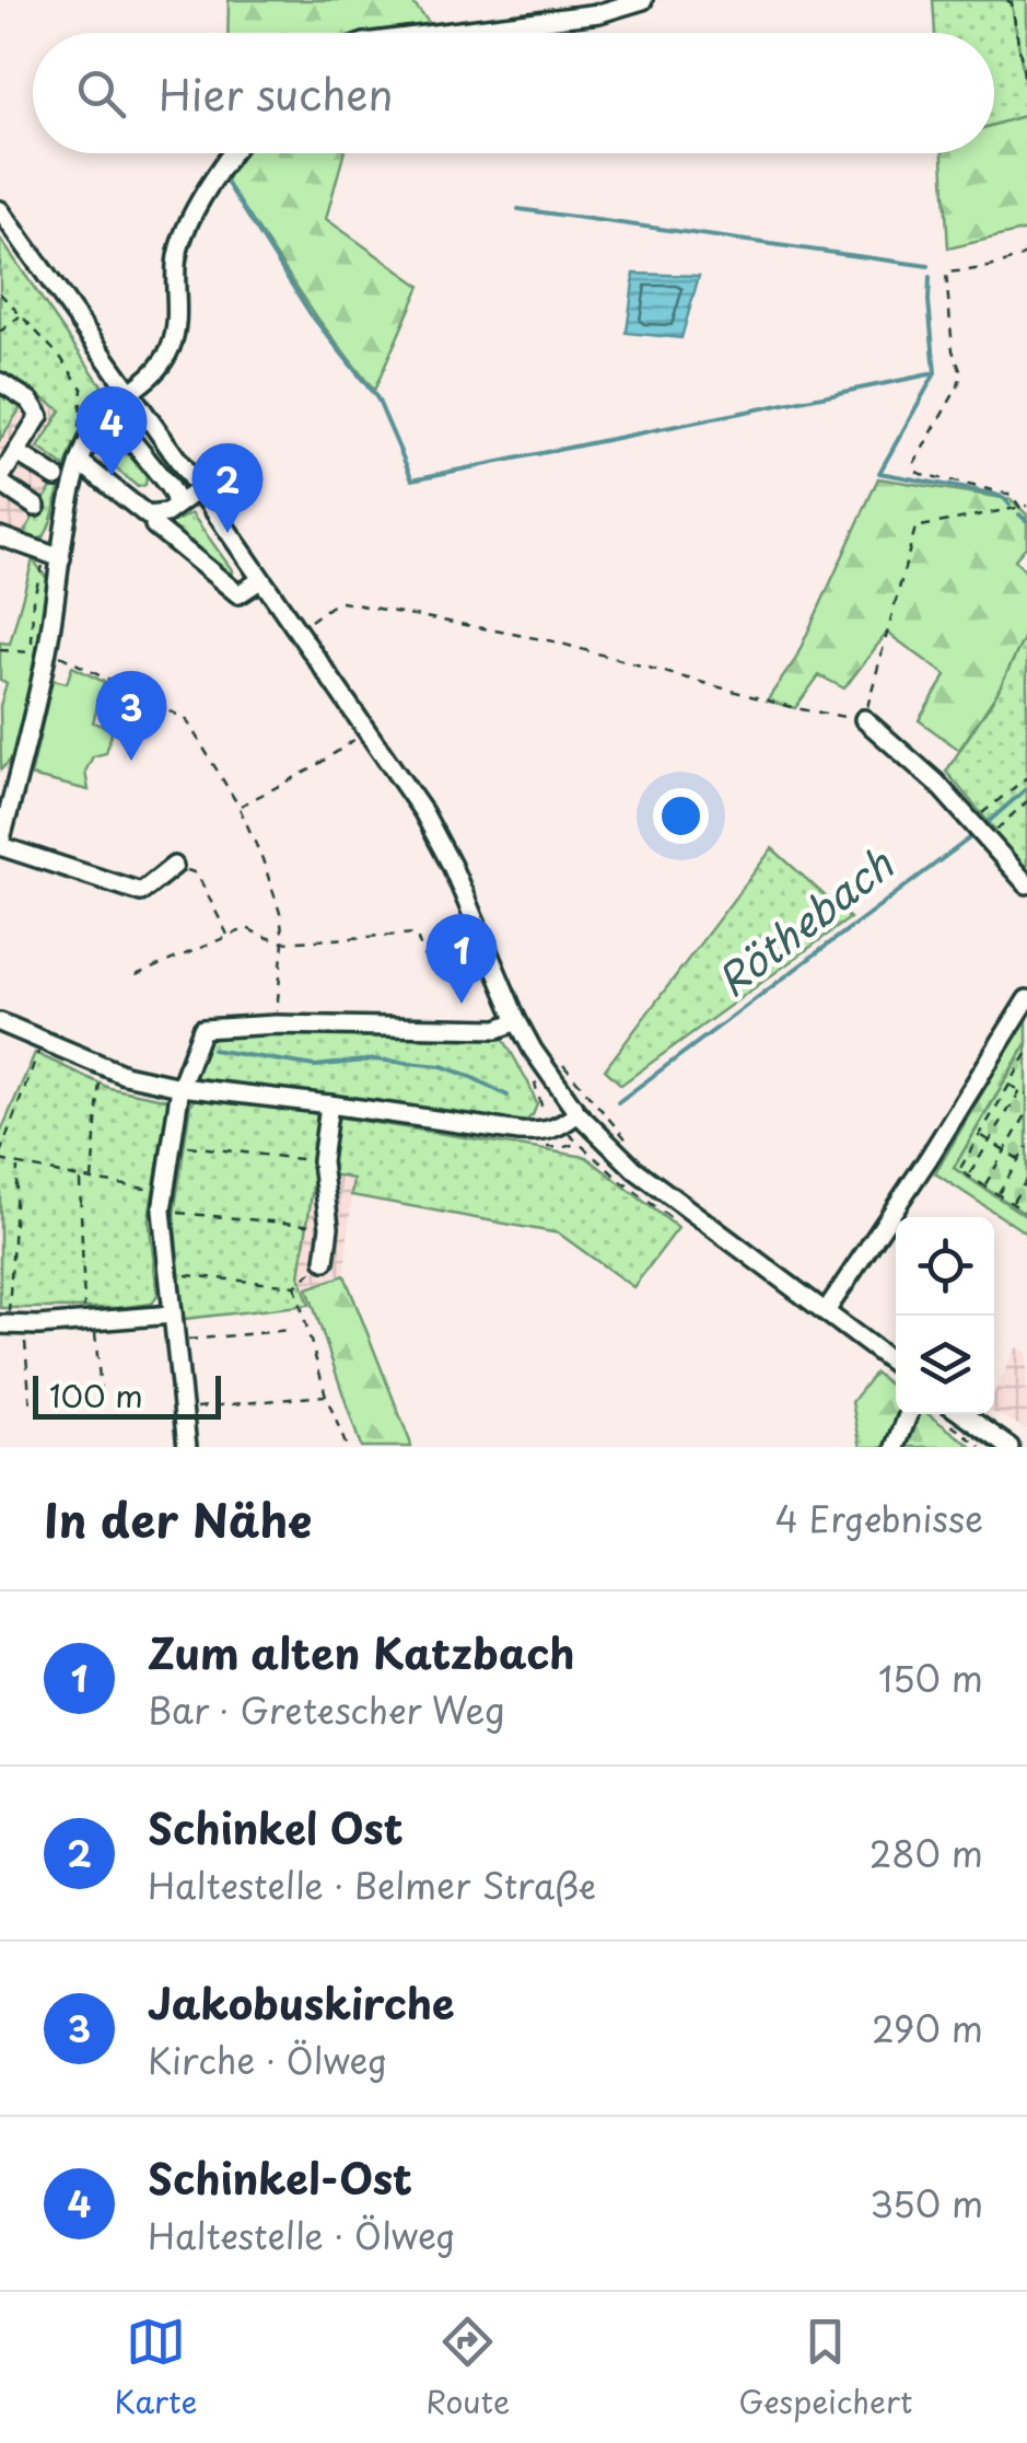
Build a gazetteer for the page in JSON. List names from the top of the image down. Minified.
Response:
{"water":["Röthebach"],"scale_bar":"100 m","page":{"search":"Hier suchen","pins":["4","2","3","1"],"scale":"100 m","heading":["In der Nähe","4 Ergebnisse"],"list":[{"mark":"1","name":"Zum alten Katzbach","note":"Bar · Gretescher Weg","value":"150 m"},{"mark":"2","name":"Schinkel Ost","note":"Haltestelle · Belmer Straße","value":"280 m"},{"mark":"3","name":"Jakobuskirche","note":"Kirche · Ölweg","value":"290 m"},{"mark":"4","name":"Schinkel-Ost","note":"Haltestelle · Ölweg","value":"350 m"}],"nav":["Karte","Route","Gespeichert"]}}
